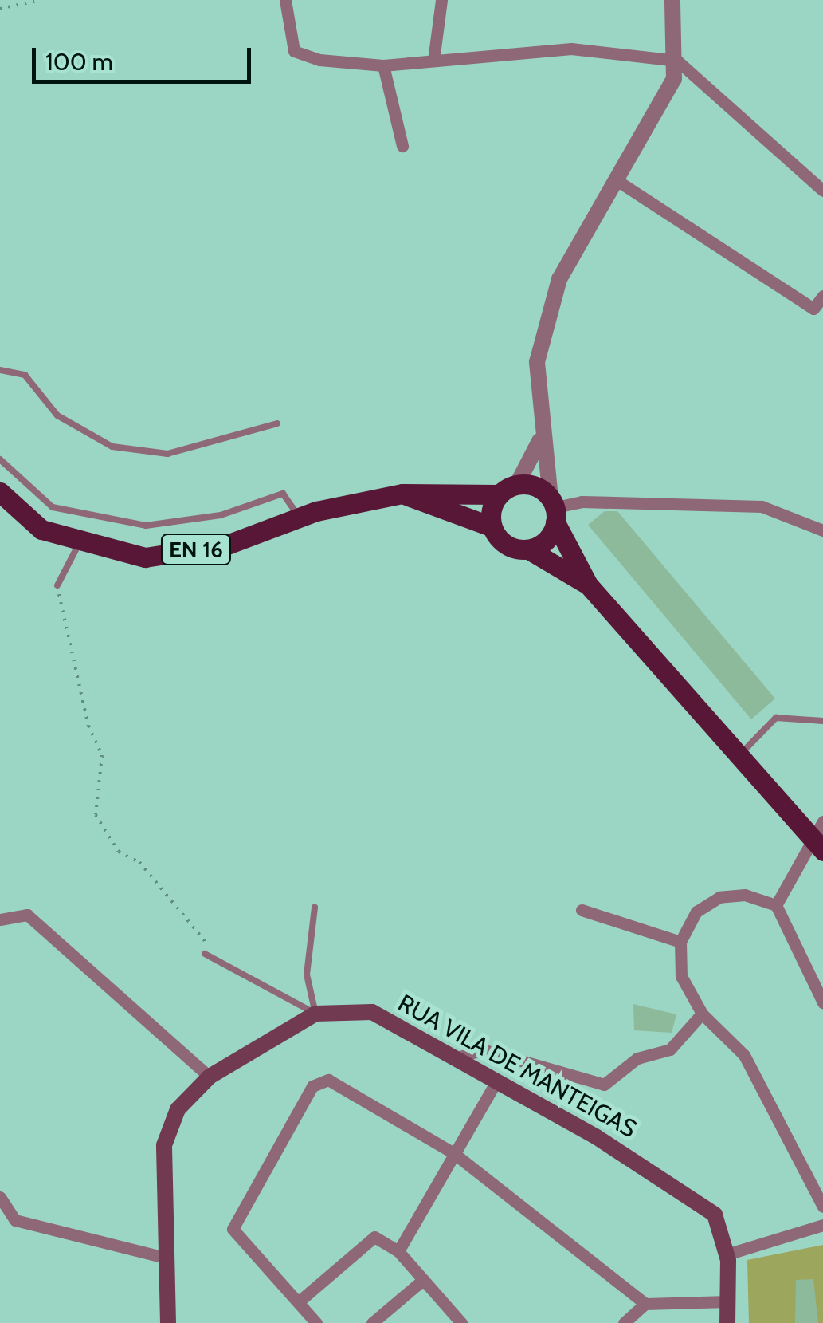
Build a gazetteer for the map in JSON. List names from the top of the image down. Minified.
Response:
{"streets":{"main road":["EN 16","RUA VILA DE MANTEIGAS"]},"scale_bar":"100 m"}
